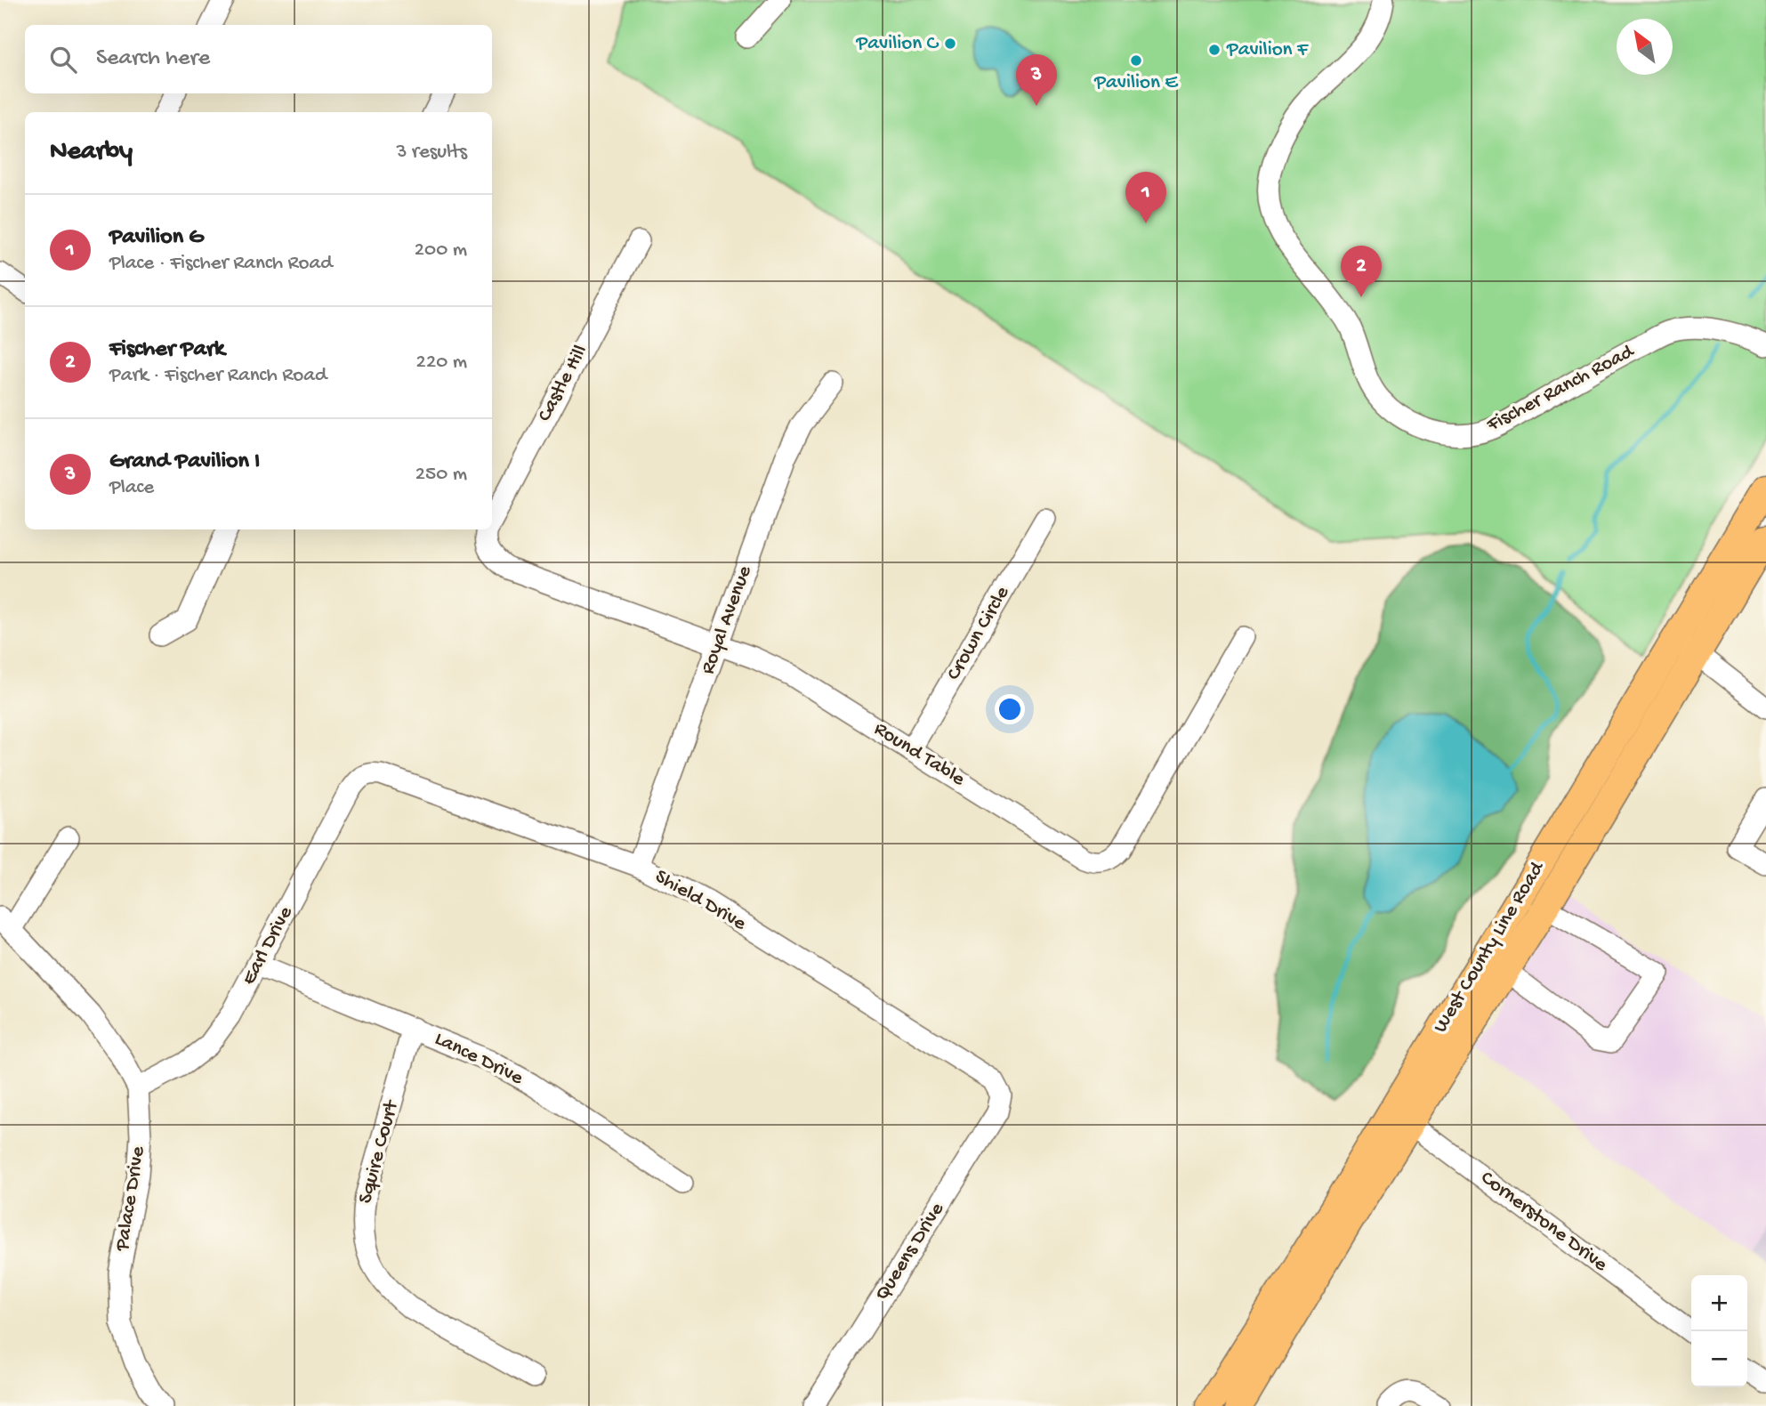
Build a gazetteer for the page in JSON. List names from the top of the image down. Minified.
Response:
{"streets":{"main road":["West County Line Road"],"street":["Castle Hill","Fischer Ranch Road","Royal Avenue","Crown Circle","Round Table","Shield Drive","Earl Drive","Lance Drive","Squire Court","Palace Drive","Cornerstone Drive","Queens Drive"]},"crossings":[["Castle Hill","Round Table"],["Royal Avenue","Round Table"],["Royal Avenue","Shield Drive"],["Crown Circle","Round Table"],["Shield Drive","Earl Drive"],["Shield Drive","Queens Drive"],["Earl Drive","Lance Drive"],["Earl Drive","Palace Drive"],["West County Line Road","Cornerstone Drive"],["Lance Drive","Squire Court"]],"places":["Pavilion C","Pavilion F","Pavilion E"],"north":"top left","page":{"search":"Search here","pins":["3","1","2"],"heading":["Nearby","3 results"],"list":[{"mark":"1","name":"Pavilion G","note":"Place · Fischer Ranch Road","value":"200 m"},{"mark":"2","name":"Fischer Park","note":"Park · Fischer Ranch Road","value":"220 m"},{"mark":"3","name":"Grand Pavilion I","note":"Place","value":"250 m"}],"map_buttons":["+","−"]}}
